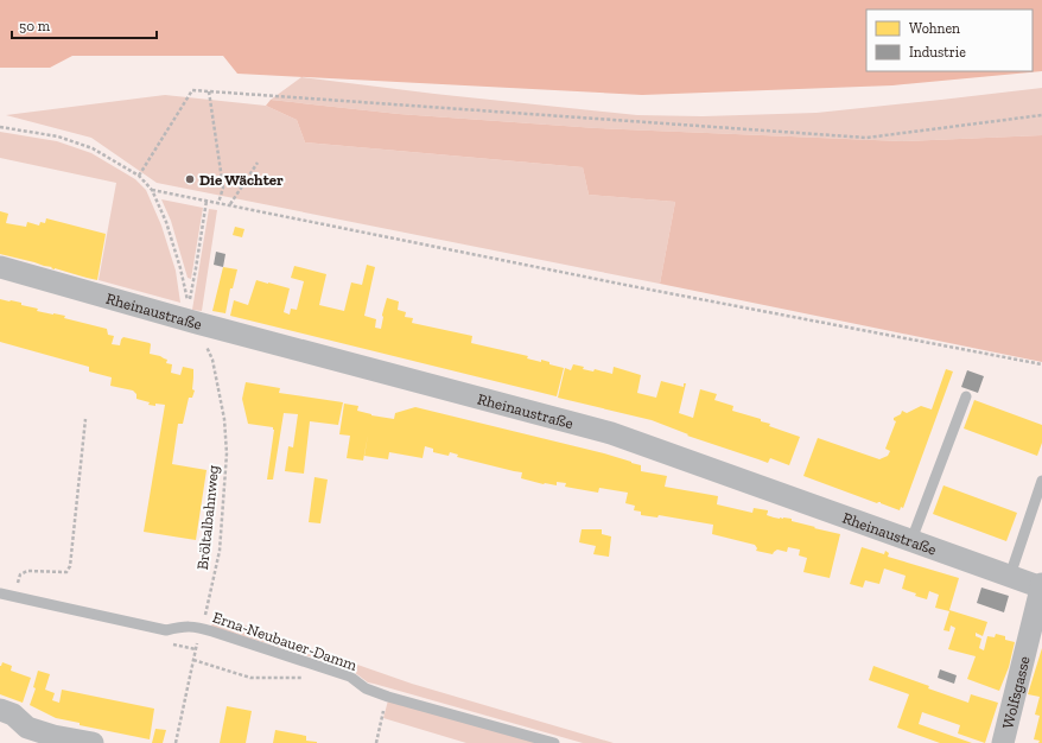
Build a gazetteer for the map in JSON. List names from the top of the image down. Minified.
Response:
{"streets":{"street":["Rheinaustraße","Wolfsgasse"],"lane":["Erna-Neubauer-Damm"],"path":["Bröltalbahnweg"]},"crossings":[["Rheinaustraße","Bröltalbahnweg"],["Rheinaustraße","Wolfsgasse"]],"places":["Die Wächter"],"legend":["Wohnen","Industrie"],"scale_bar":"50 m"}
